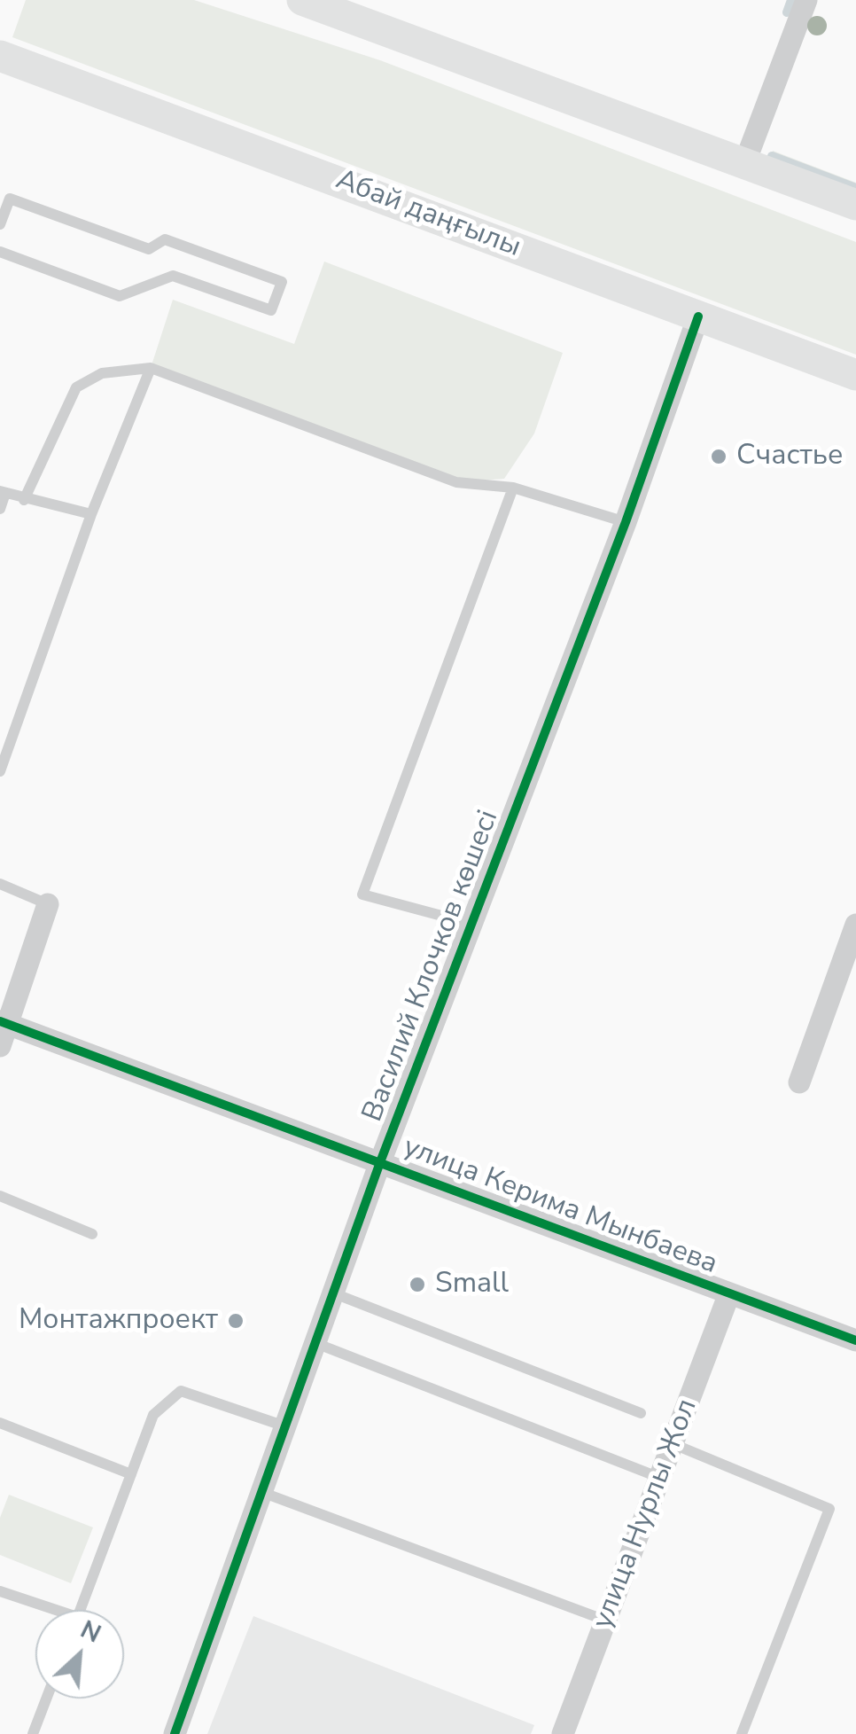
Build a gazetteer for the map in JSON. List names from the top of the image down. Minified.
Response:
{"streets":{"main road":["Абай даңғылы"],"street":["Василий Клочков көшесі","улица Керима Мынбаева","улица Нурлы Жол"]},"crossings":[["Абай даңғылы","Василий Клочков көшесі"],["Василий Клочков көшесі","улица Керима Мынбаева"],["улица Керима Мынбаева","улица Нурлы Жол"]],"places":["Счастье","Small","Монтажпроект"],"north":"top right"}
